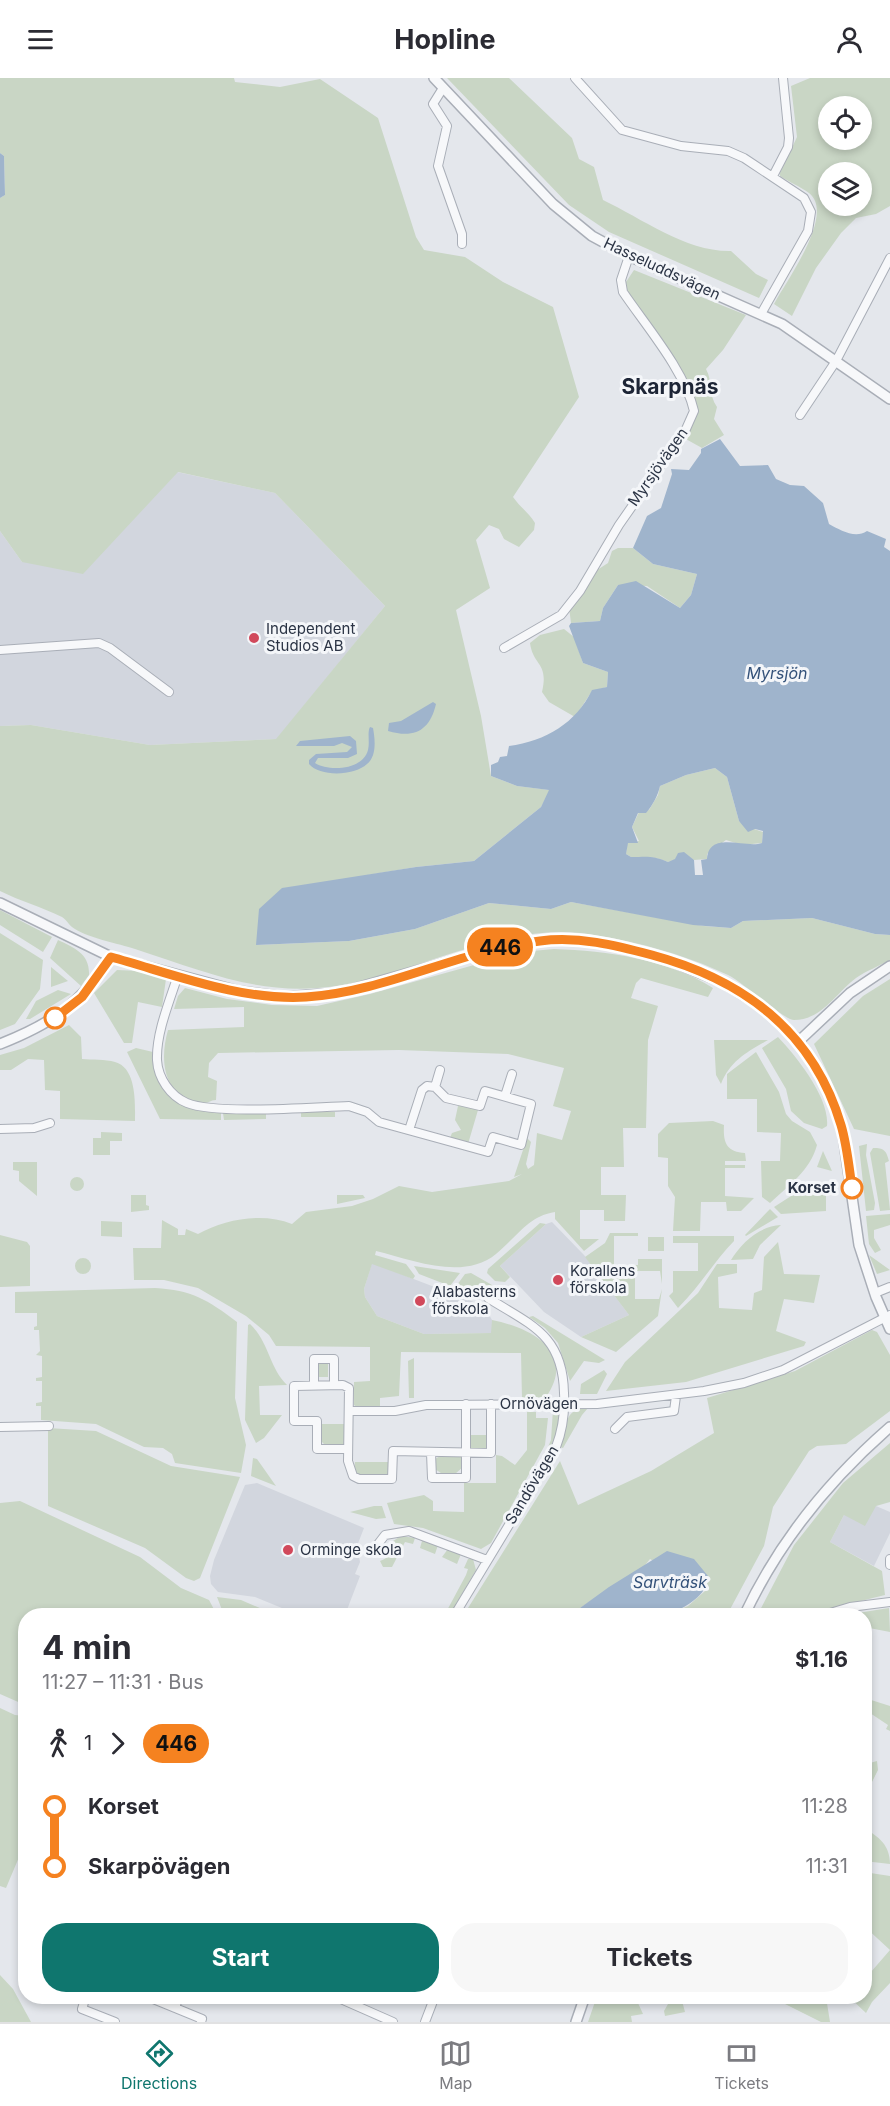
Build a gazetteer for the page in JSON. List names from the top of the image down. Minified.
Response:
{"streets":{"street":["Hasseluddsvägen","Myrsjövägen","Ornövägen","Sandövägen"]},"crossings":[["Hasseluddsvägen","Myrsjövägen"],["Ornövägen","Sandövägen"]],"districts":["Skarpnäs"],"water":["Myrsjön","Sarvträsk"],"places":["Independent Studios AB","Korset","Korallens förskola","Alabasterns förskola","Orminge skola"],"lines":["bus line 446"],"page":{"header":"Hopline","on_map":"446","heading":["4 min","11:27 – 11:31 · Bus","$1.16"],"legs":["1","446"],"list":[{"name":"Korset","value":"11:28"},{"name":"Skarpövägen","value":"11:31"}],"buttons":["Start","Tickets"],"tabs":["Directions","Map","Tickets"]}}
